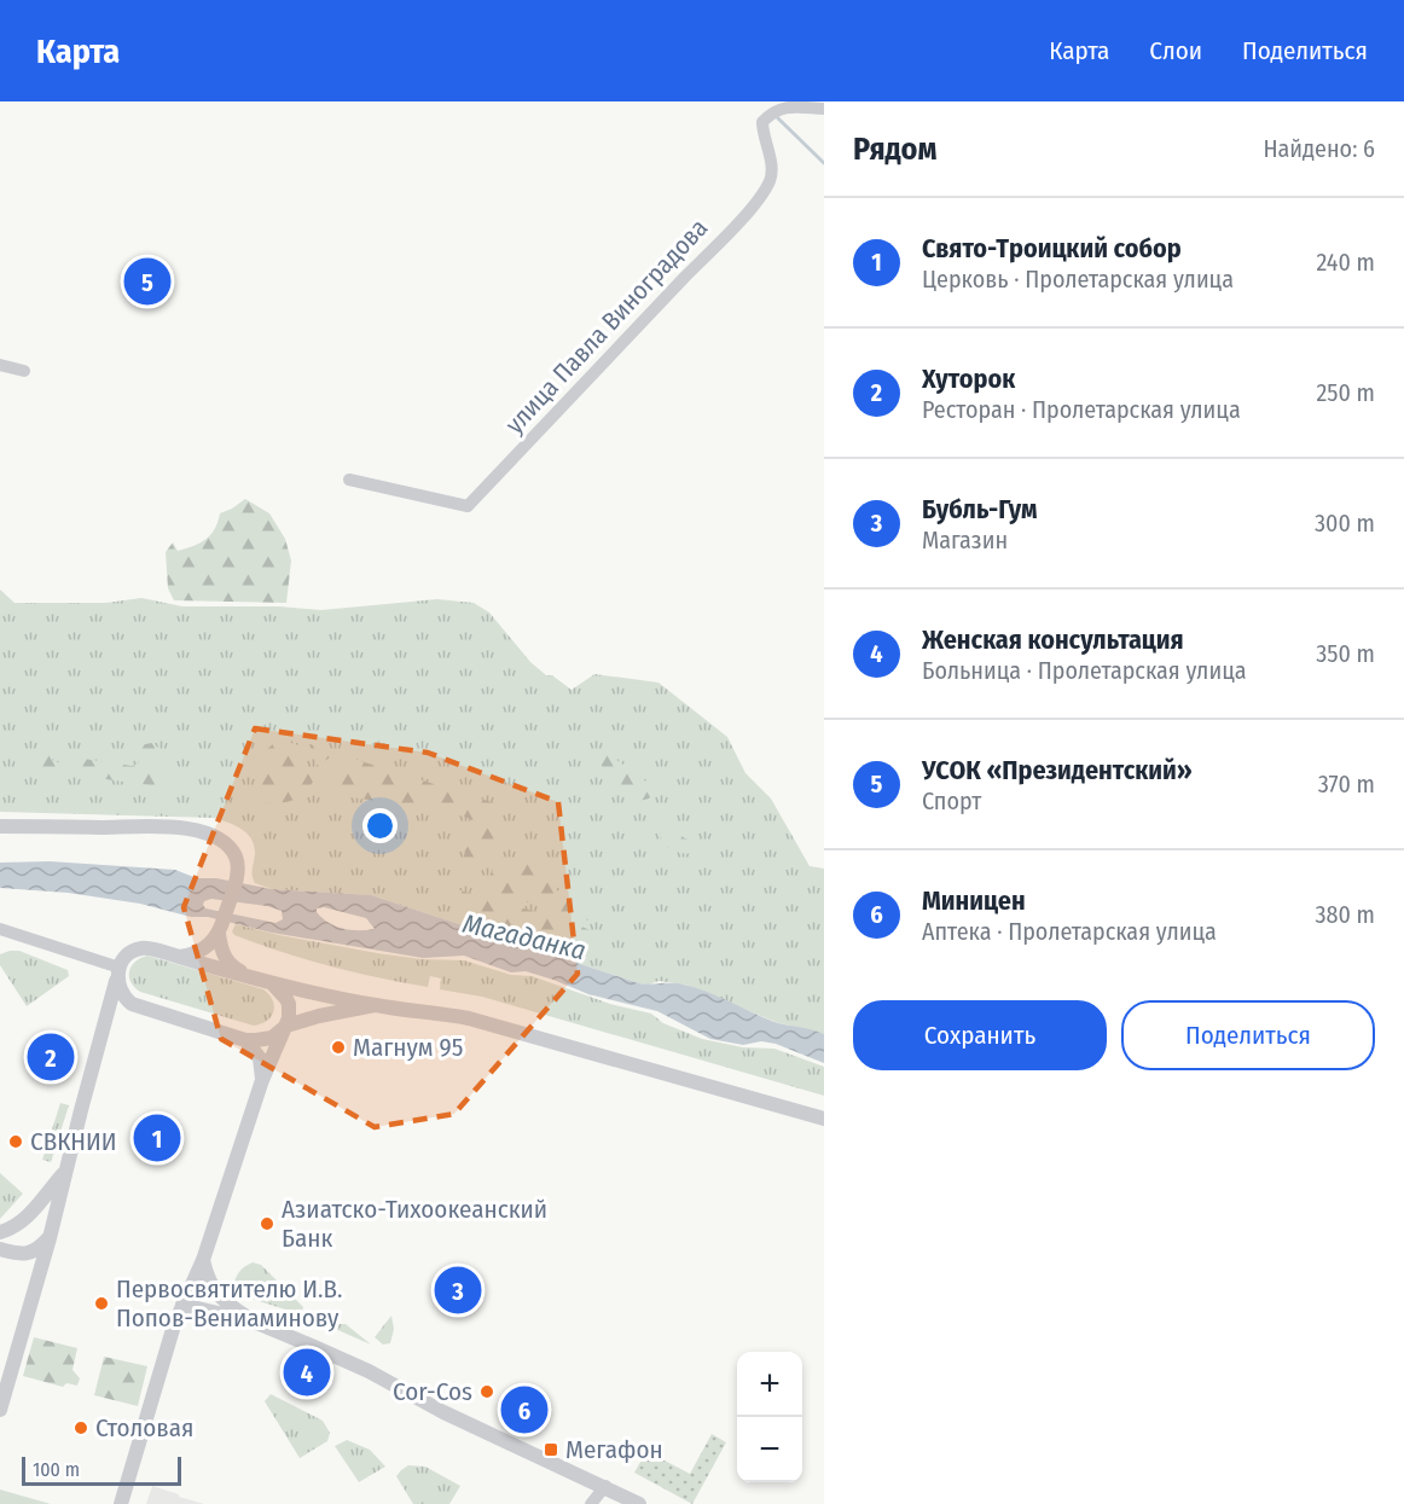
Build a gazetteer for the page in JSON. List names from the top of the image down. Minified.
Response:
{"streets":{"street":["улица Павла Виноградова"]},"water":["Магаданка"],"places":{"other":["Магнум 95","СВКНИИ","Азиатско-Тихоокеанский Банк","Первосвятителю И.В. Попов-Вениаминову","Cor-Cos","Столовая"],"transit":["Мегафон"]},"scale_bar":"100 m","page":{"header":"Карта","nav":["Карта","Слои","Поделиться"],"heading":["Рядом","Найдено: 6"],"list":[{"mark":"1","name":"Свято-Троицкий собор","note":"Церковь · Пролетарская улица","value":"240 m"},{"mark":"2","name":"Хуторок","note":"Ресторан · Пролетарская улица","value":"250 m"},{"mark":"3","name":"Бубль-Гум","note":"Магазин","value":"300 m"},{"mark":"4","name":"Женская консультация","note":"Больница · Пролетарская улица","value":"350 m"},{"mark":"5","name":"УСОК «Президентский»","note":"Спорт","value":"370 m"},{"mark":"6","name":"Миницен","note":"Аптека · Пролетарская улица","value":"380 m"}],"pins":["5","2","1","3","4","6"],"buttons":["Сохранить","Поделиться"],"map_buttons":["+","−"],"scale":"100 m"}}
